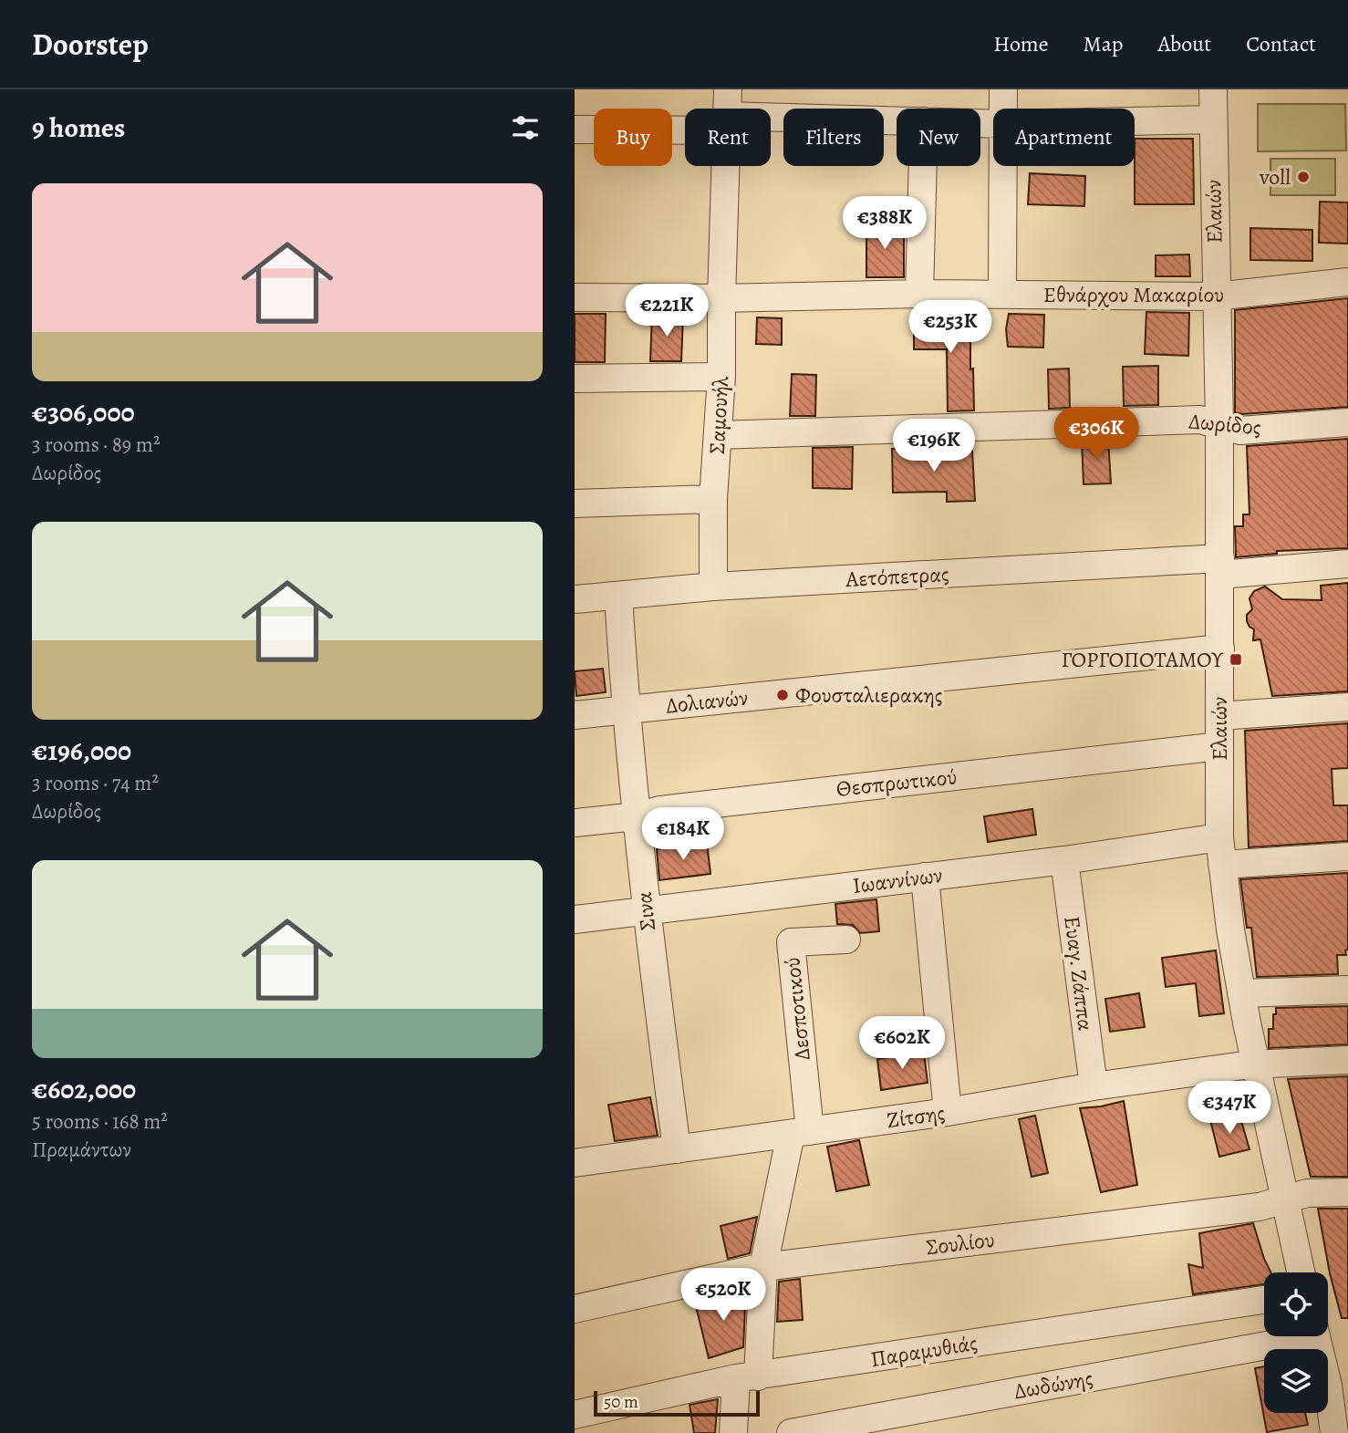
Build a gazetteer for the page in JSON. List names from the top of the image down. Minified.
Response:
{"streets":{"street":["Ελαιών","Εθνάρχου Μακαρίου","Σαμουήλ","Δωρίδος","Αετόπετρας","Δολιανών","Θεσπρωτικού","Ιωαννίνων","Σινα","Ευαγ. Ζάππα","Δεσποτικού","Ζίτσης","Σουλίου","Παραμυθιάς","Δωδώνης"]},"crossings":[["Ελαιών","Εθνάρχου Μακαρίου"],["Ελαιών","Δωρίδος"],["Ελαιών","Αετόπετρας"],["Ελαιών","Δολιανών"],["Ελαιών","Θεσπρωτικού"],["Ελαιών","Ιωαννίνων"],["Ελαιών","Ζίτσης"],["Ελαιών","Σουλίου"],["Εθνάρχου Μακαρίου","Σαμουήλ"],["Σαμουήλ","Δωρίδος"],["Σαμουήλ","Αετόπετρας"],["Αετόπετρας","Σινα"],["Δολιανών","Σινα"],["Θεσπρωτικού","Σινα"],["Ιωαννίνων","Σινα"],["Ιωαννίνων","Ευαγ. Ζάππα"],["Σινα","Ζίτσης"],["Ευαγ. Ζάππα","Ζίτσης"],["Δεσποτικού","Ζίτσης"],["Δεσποτικού","Σουλίου"],["Δεσποτικού","Παραμυθιάς"]],"places":{"other":["voll","Φουσταλιερακης"],"transit":["ΓΟΡΓΟΠΟΤΑΜΟΥ"]},"scale_bar":"50 m","page":{"header":"Doorstep","nav":["Home","Map","About","Contact"],"heading":"9 homes","chip":["Buy","Rent","Filters","New","Apartment"],"list":[{"name":"€306,000","note":"3 rooms · 89 m² · Δωρίδος"},{"name":"€196,000","note":"3 rooms · 74 m² · Δωρίδος"},{"name":"€602,000","note":"5 rooms · 168 m² · Πραμάντων"}],"price":["€388K","€221K","€253K","€306K","€196K","€184K","€602K","€347K","€520K"],"scale":"50 m"}}
